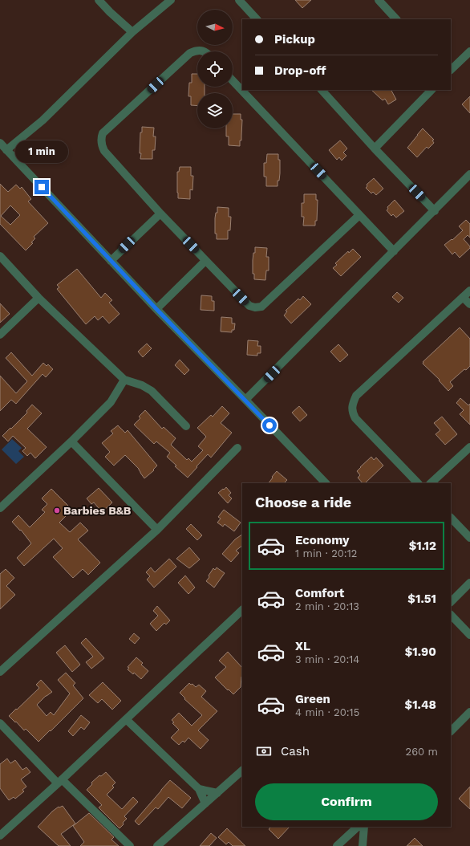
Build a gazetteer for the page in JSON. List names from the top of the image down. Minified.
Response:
{"places":["Barbies B&B"],"north":"right","page":{"banner":["Pickup","Drop-off"],"bubble":"1 min","heading":"Choose a ride","list":[{"name":"Economy","note":"1 min · 20:12","value":"$1.12"},{"name":"Comfort","note":"2 min · 20:13","value":"$1.51"},{"name":"XL","note":"3 min · 20:14","value":"$1.90"},{"name":"Green","note":"4 min · 20:15","value":"$1.48"}],"pay":["Cash","260 m"],"buttons":"Confirm"}}
